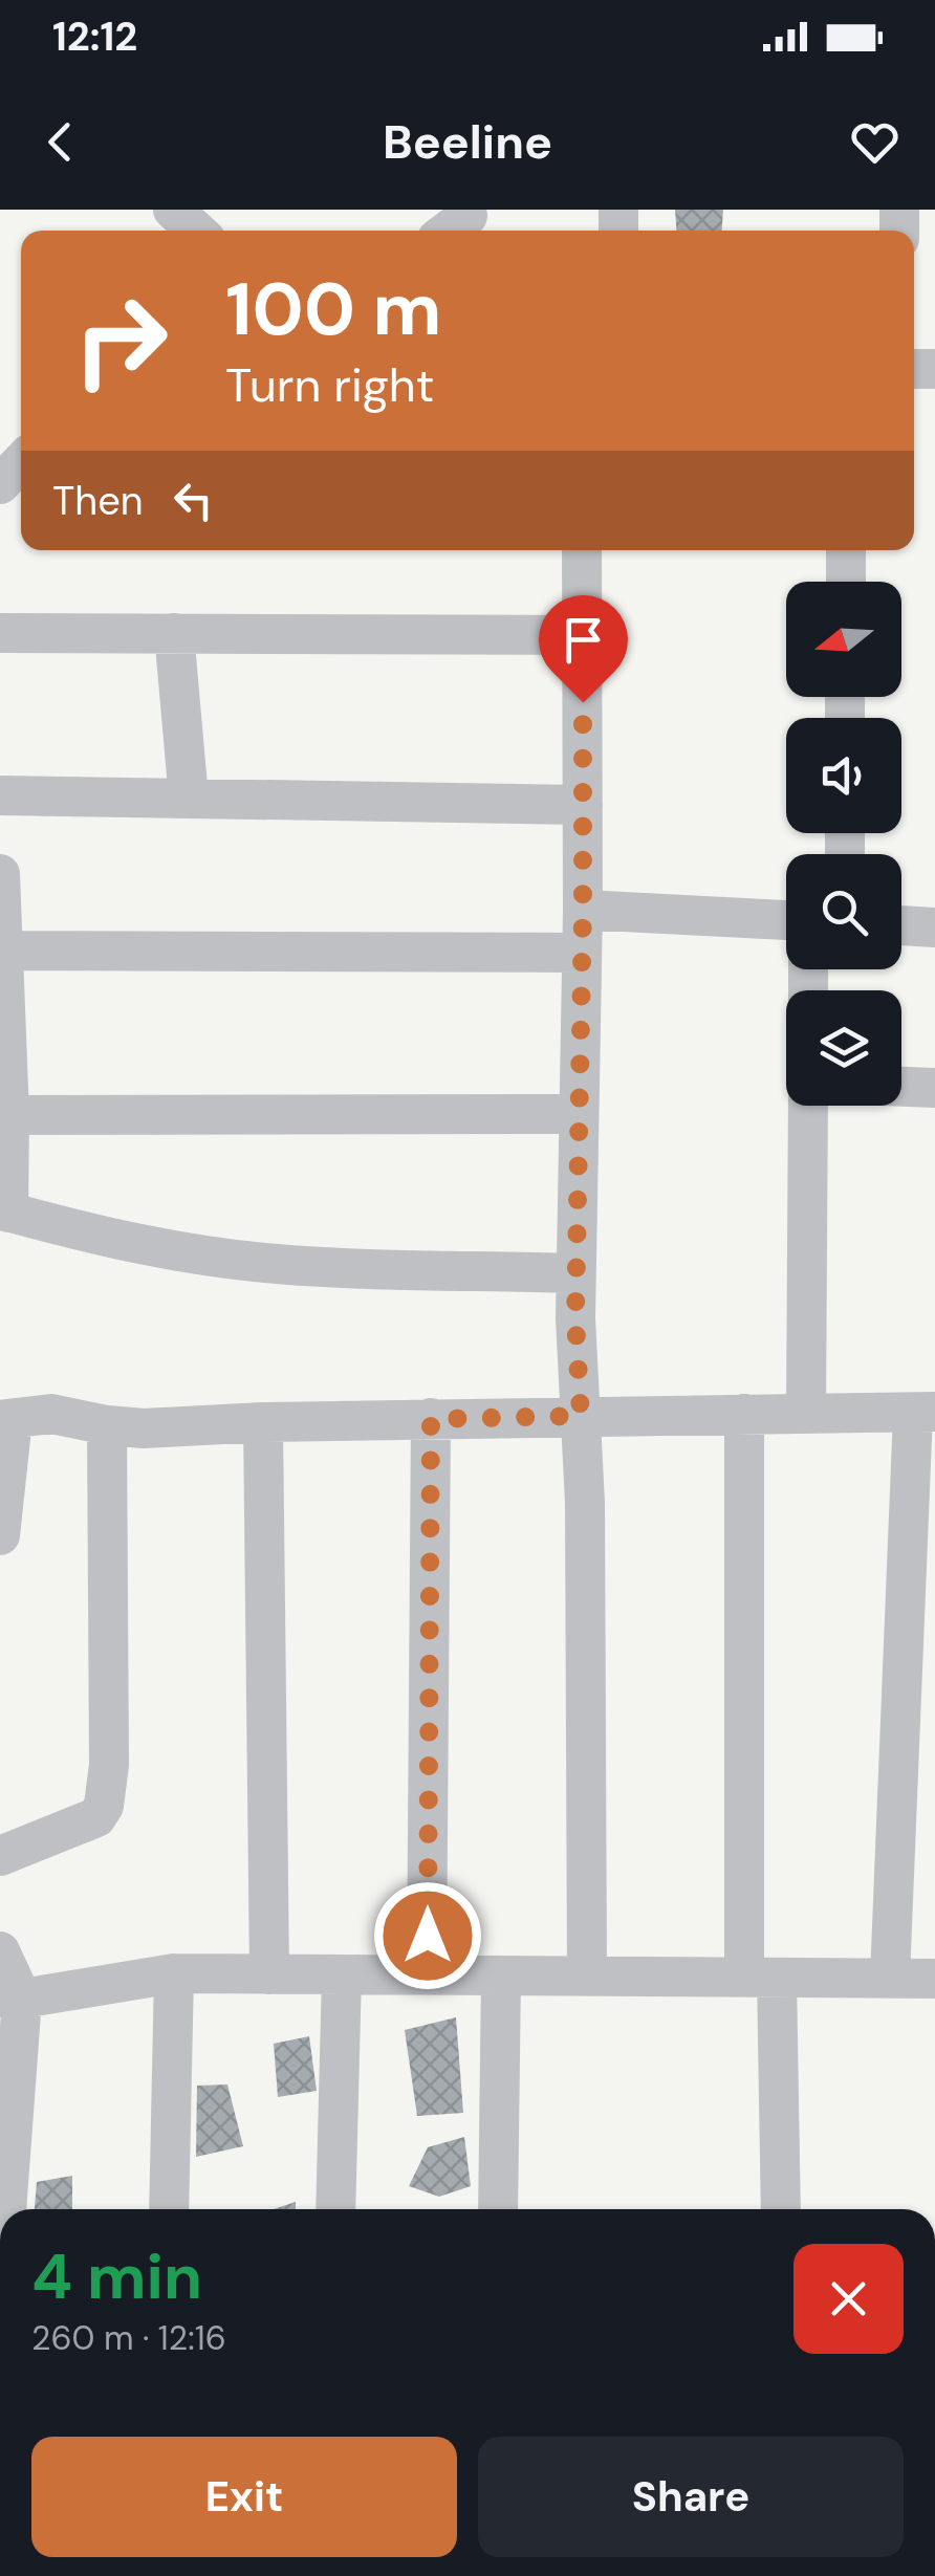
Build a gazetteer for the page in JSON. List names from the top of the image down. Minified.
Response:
{"north":"left","page":{"status":"12:12","header":"Beeline","turn":["100 m","Turn right"],"then":"Then","heading":["4 min","260 m · 12:16"],"buttons":["Exit","Share"]}}
